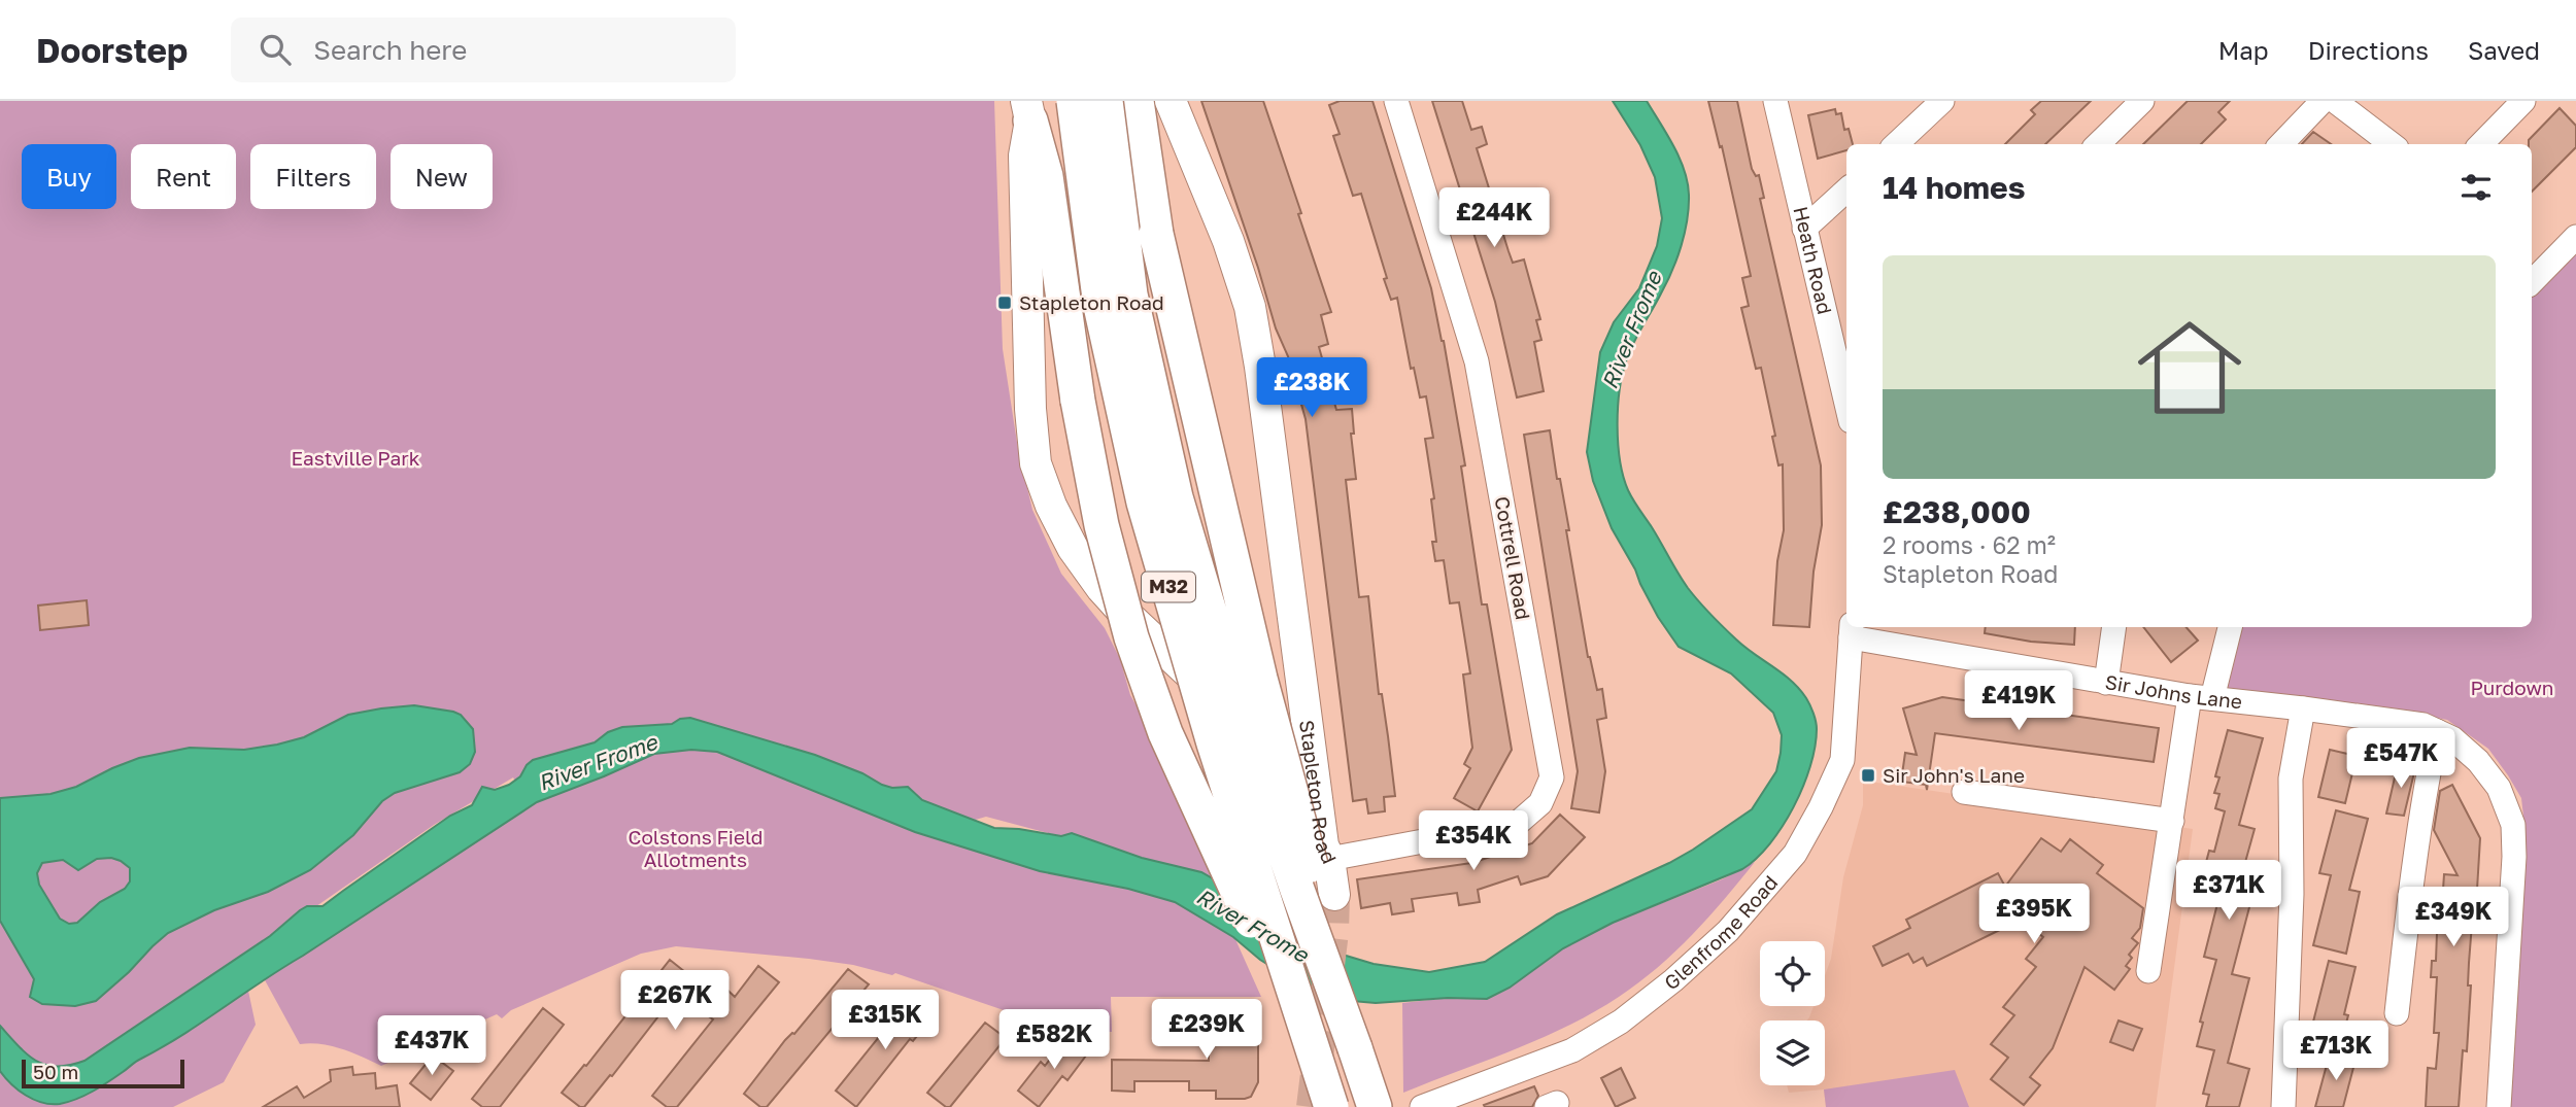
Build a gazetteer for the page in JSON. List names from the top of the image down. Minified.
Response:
{"streets":{"highway":["M32"],"main road":["Stapleton Road"],"street":["Heath Road","Cottrell Road","Sir Johns Lane","Glenfrome Road"]},"crossings":[["Cottrell Road","Stapleton Road"],["Sir Johns Lane","Glenfrome Road"]],"water":["River Frome"],"parks":["Eastville Park","Purdown","Colstons Field Allotments"],"places":{"transit":["Stapleton Road","Sir John's Lane"]},"scale_bar":"50 m","page":{"header":"Doorstep","search":"Search here","nav":["Map","Directions","Saved"],"chip":["Buy","Rent","Filters","New"],"heading":"14 homes","price":["£244K","£238K","£419K","£547K","£354K","£371K","£395K","£349K","£267K","£315K","£239K","£582K","£437K","£713K"],"list":[{"name":"£238,000","note":"2 rooms · 62 m² · Stapleton Road"}],"scale":"50 m"}}
